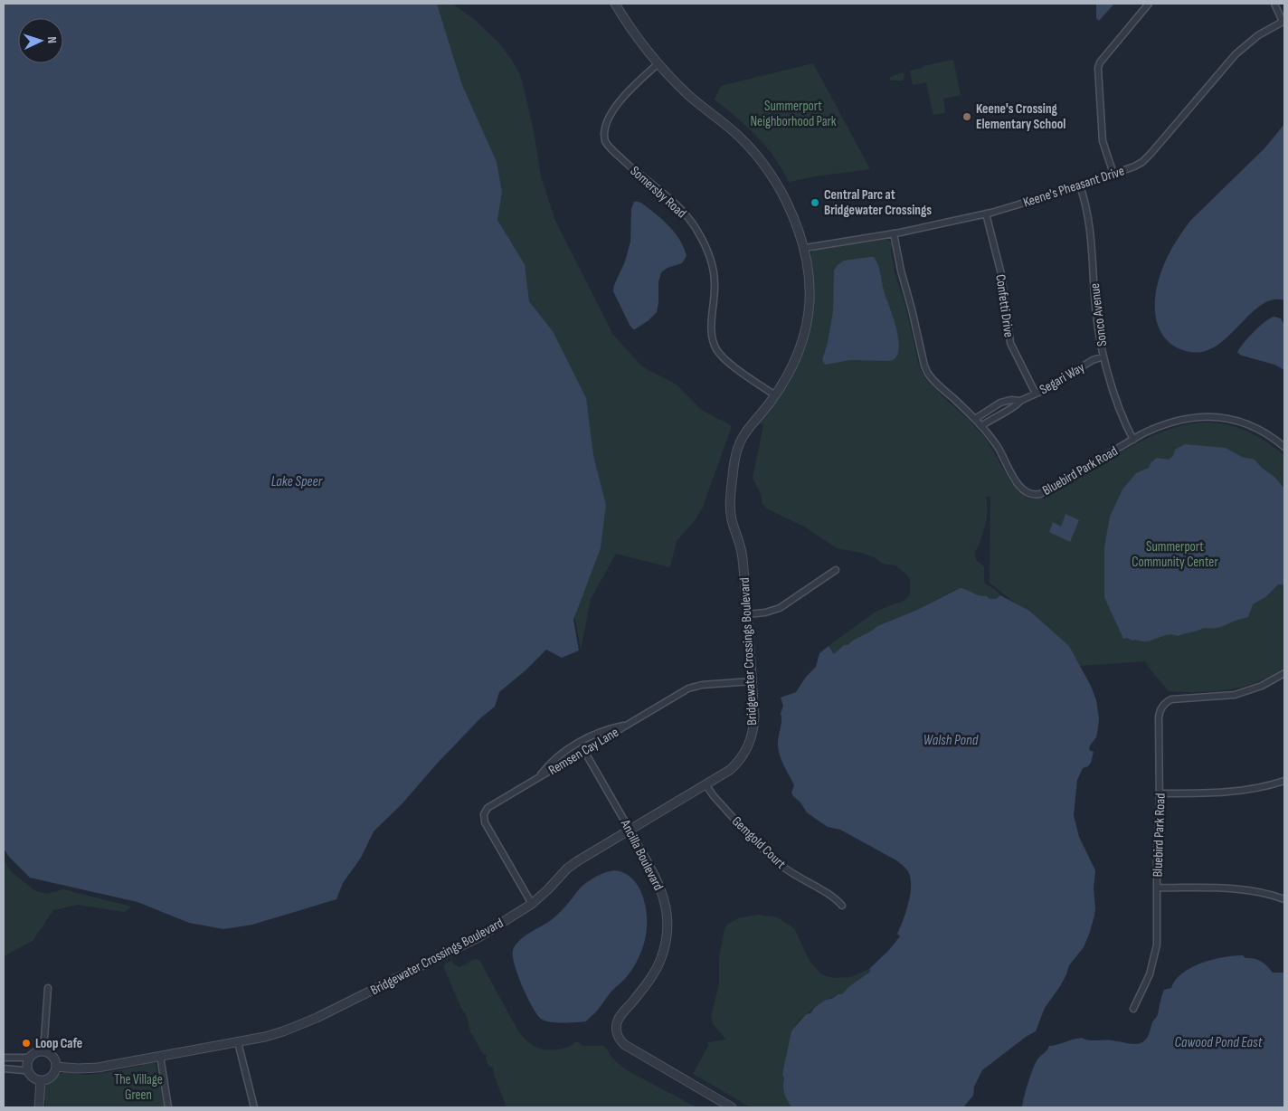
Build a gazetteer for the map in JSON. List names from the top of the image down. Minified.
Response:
{"streets":{"street":["Keene's Pheasant Drive","Somersby Road","Confetti Drive","Sonco Avenue","Segari Way","Bluebird Park Road","Bridgewater Crossings Boulevard","Remsen Cay Lane","Gemgold Court","Ancilla Boulevard"]},"crossings":[["Keene's Pheasant Drive","Confetti Drive"],["Keene's Pheasant Drive","Sonco Avenue"],["Keene's Pheasant Drive","Bluebird Park Road"],["Keene's Pheasant Drive","Bridgewater Crossings Boulevard"],["Somersby Road","Bridgewater Crossings Boulevard"],["Confetti Drive","Segari Way"],["Sonco Avenue","Segari Way"],["Sonco Avenue","Bluebird Park Road"],["Segari Way","Bluebird Park Road"],["Bridgewater Crossings Boulevard","Remsen Cay Lane"],["Bridgewater Crossings Boulevard","Gemgold Court"],["Bridgewater Crossings Boulevard","Ancilla Boulevard"],["Remsen Cay Lane","Ancilla Boulevard"]],"water":["Lake Speer","Walsh Pond","Cawood Pond East"],"parks":["Summerport Neighborhood Park","Summerport Community Center","The Village Green"],"places":["Keene's Crossing Elementary School","Central Parc at Bridgewater Crossings","Loop Cafe"],"north":"right"}
